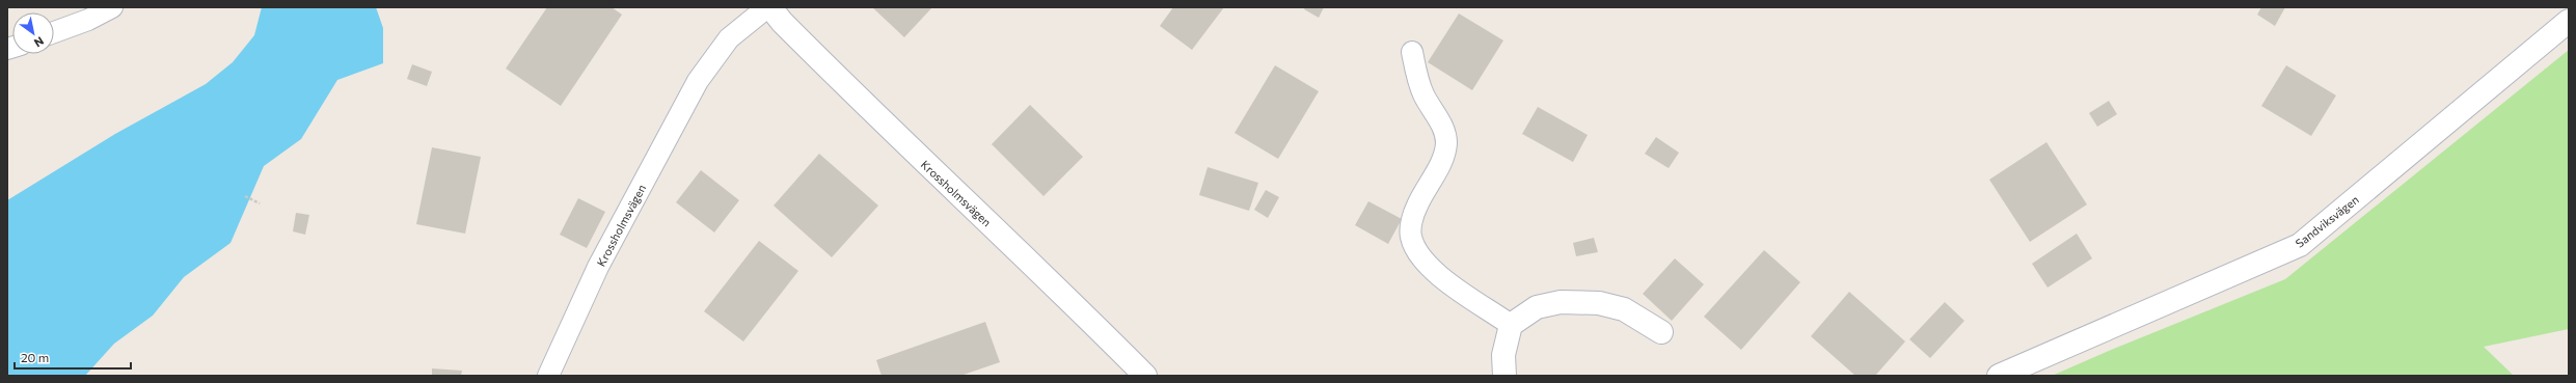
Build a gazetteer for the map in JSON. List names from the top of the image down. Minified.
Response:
{"streets":{"street":["Krossholmsvägen","Sandviksvägen"]},"scale_bar":"20 m","north":"bottom right"}
